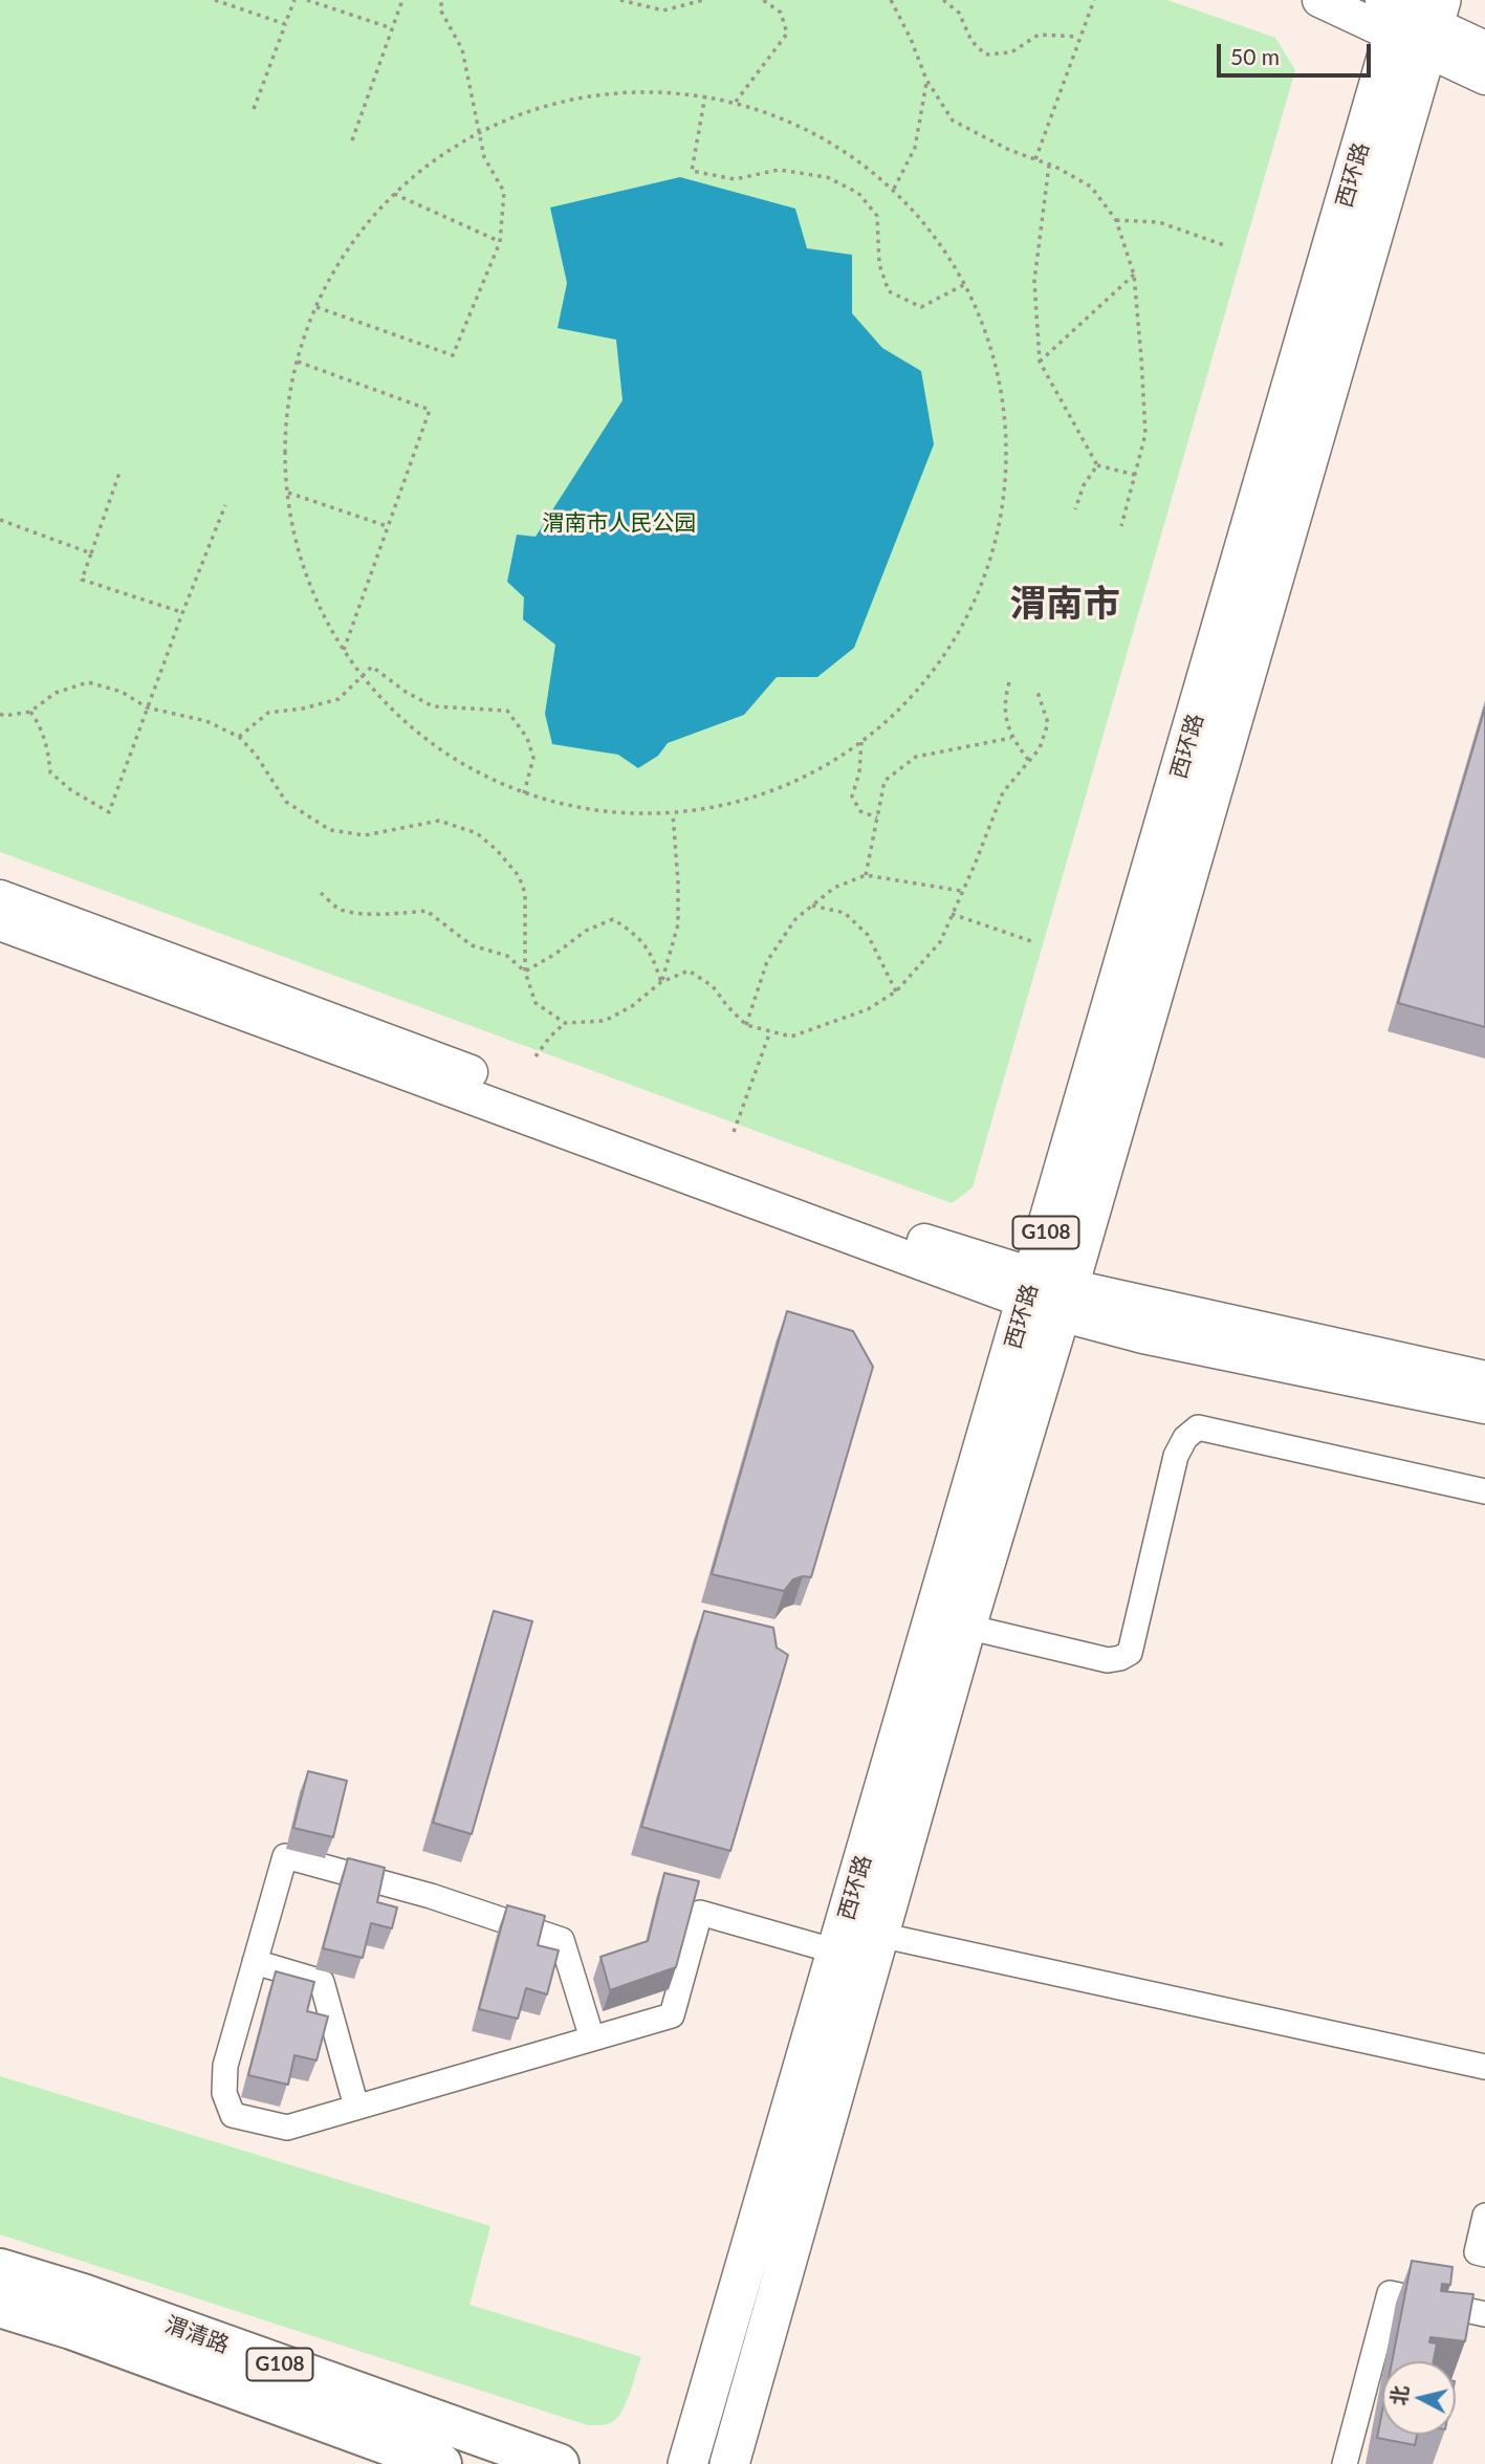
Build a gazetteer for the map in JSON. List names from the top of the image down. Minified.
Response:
{"streets":{"highway":["G108","渭清路"],"main road":["西环路"]},"districts":["渭南市"],"parks":["渭南市人民公园"],"scale_bar":"50 m","north":"left"}
